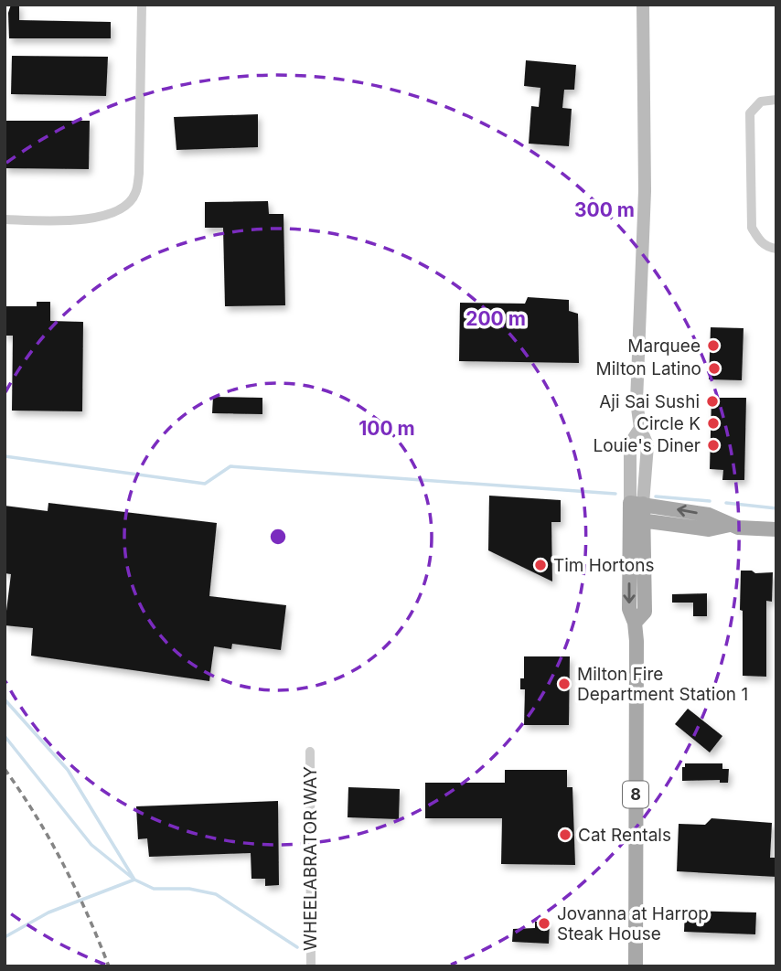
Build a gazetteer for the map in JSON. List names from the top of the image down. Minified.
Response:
{"streets":{"main road":["8"],"street":["WHEELABRATOR WAY"]},"places":["Marquee","Milton Latino","Aji Sai Sushi","Circle K","Louie's Diner","Tim Hortons","Milton Fire Department Station 1","Cat Rentals","Jovanna at Harrop Steak House"],"rings":["300 m","200 m","100 m"]}
